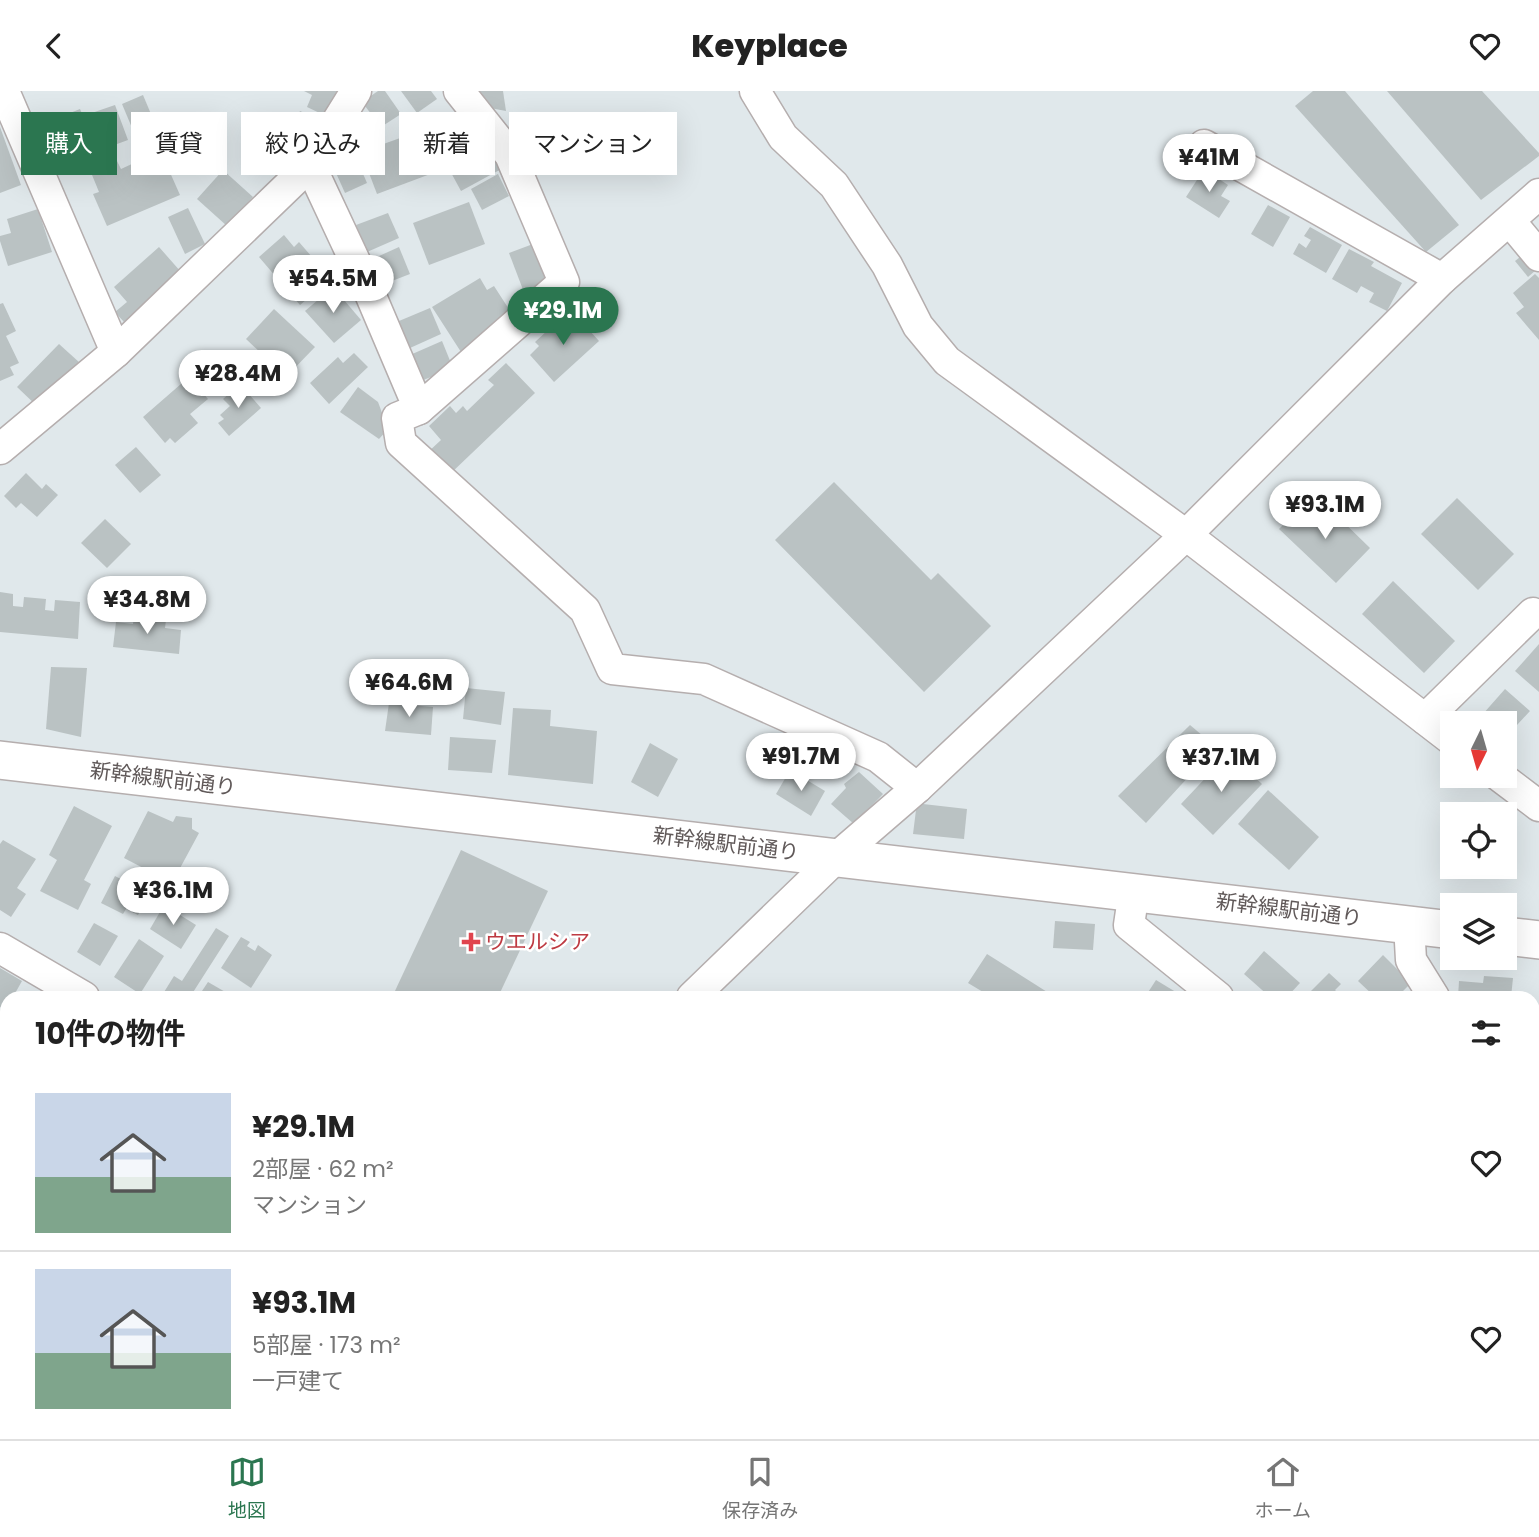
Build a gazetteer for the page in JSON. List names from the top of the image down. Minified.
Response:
{"streets":{"street":["新幹線駅前通り"]},"places":{"health":["ウエルシア"]},"north":"bottom","page":{"header":"Keyplace","chip":["購入","賃貸","絞り込み","新着","マンション"],"price":["¥41M","¥54.5M","¥29.1M","¥28.4M","¥93.1M","¥34.8M","¥64.6M","¥91.7M","¥37.1M","¥36.1M"],"heading":"10件の物件","list":[{"name":"¥29.1M","note":"2部屋 · 62 m² · マンション"},{"name":"¥93.1M","note":"5部屋 · 173 m² · 一戸建て"}],"tabs":["地図","保存済み","ホーム"]}}
